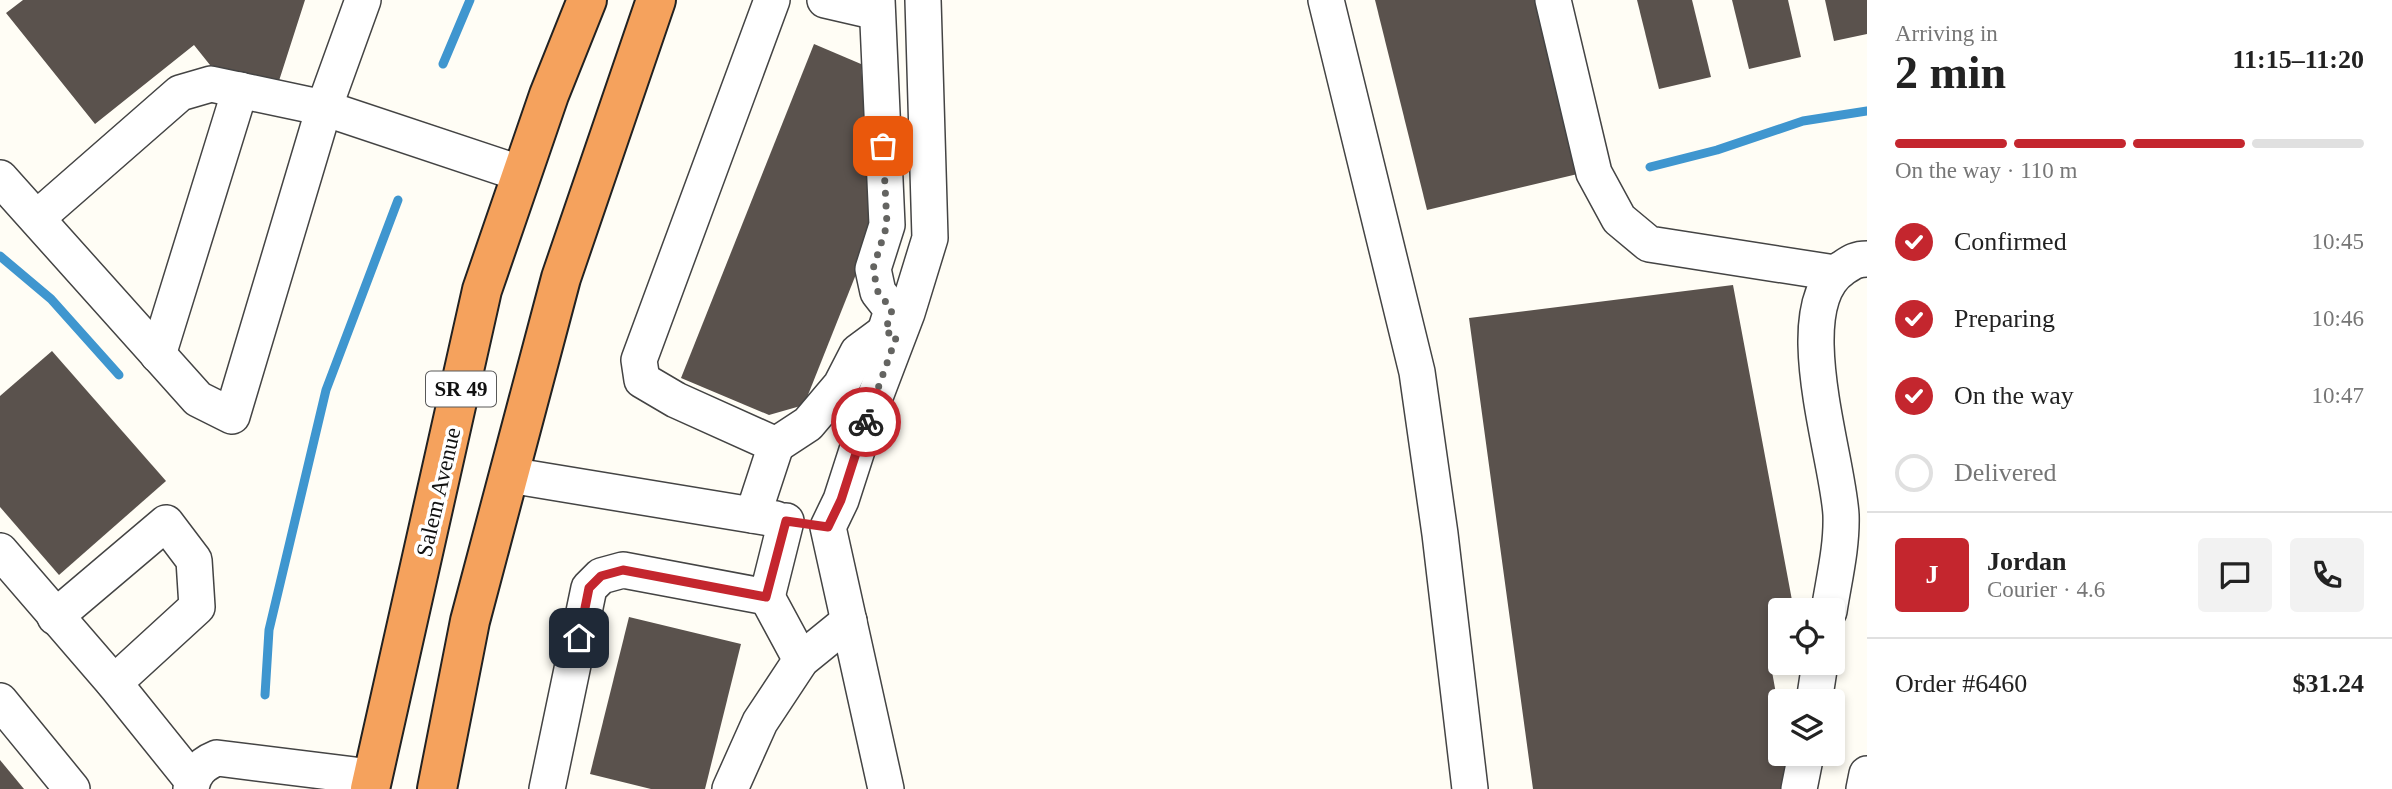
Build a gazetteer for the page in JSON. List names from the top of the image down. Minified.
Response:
{"streets":{"highway":["SR 49","Salem Avenue"]},"page":{"heading":["2 min","Arriving in","11:15–11:20"],"panel":["Jordan","Courier · 4.6","Order #6460","$31.24"],"bar":"On the way · 110 m","list":[["Confirmed","10:45"],["Preparing","10:46"],["On the way","10:47"],"Delivered"],"round":"J"}}
